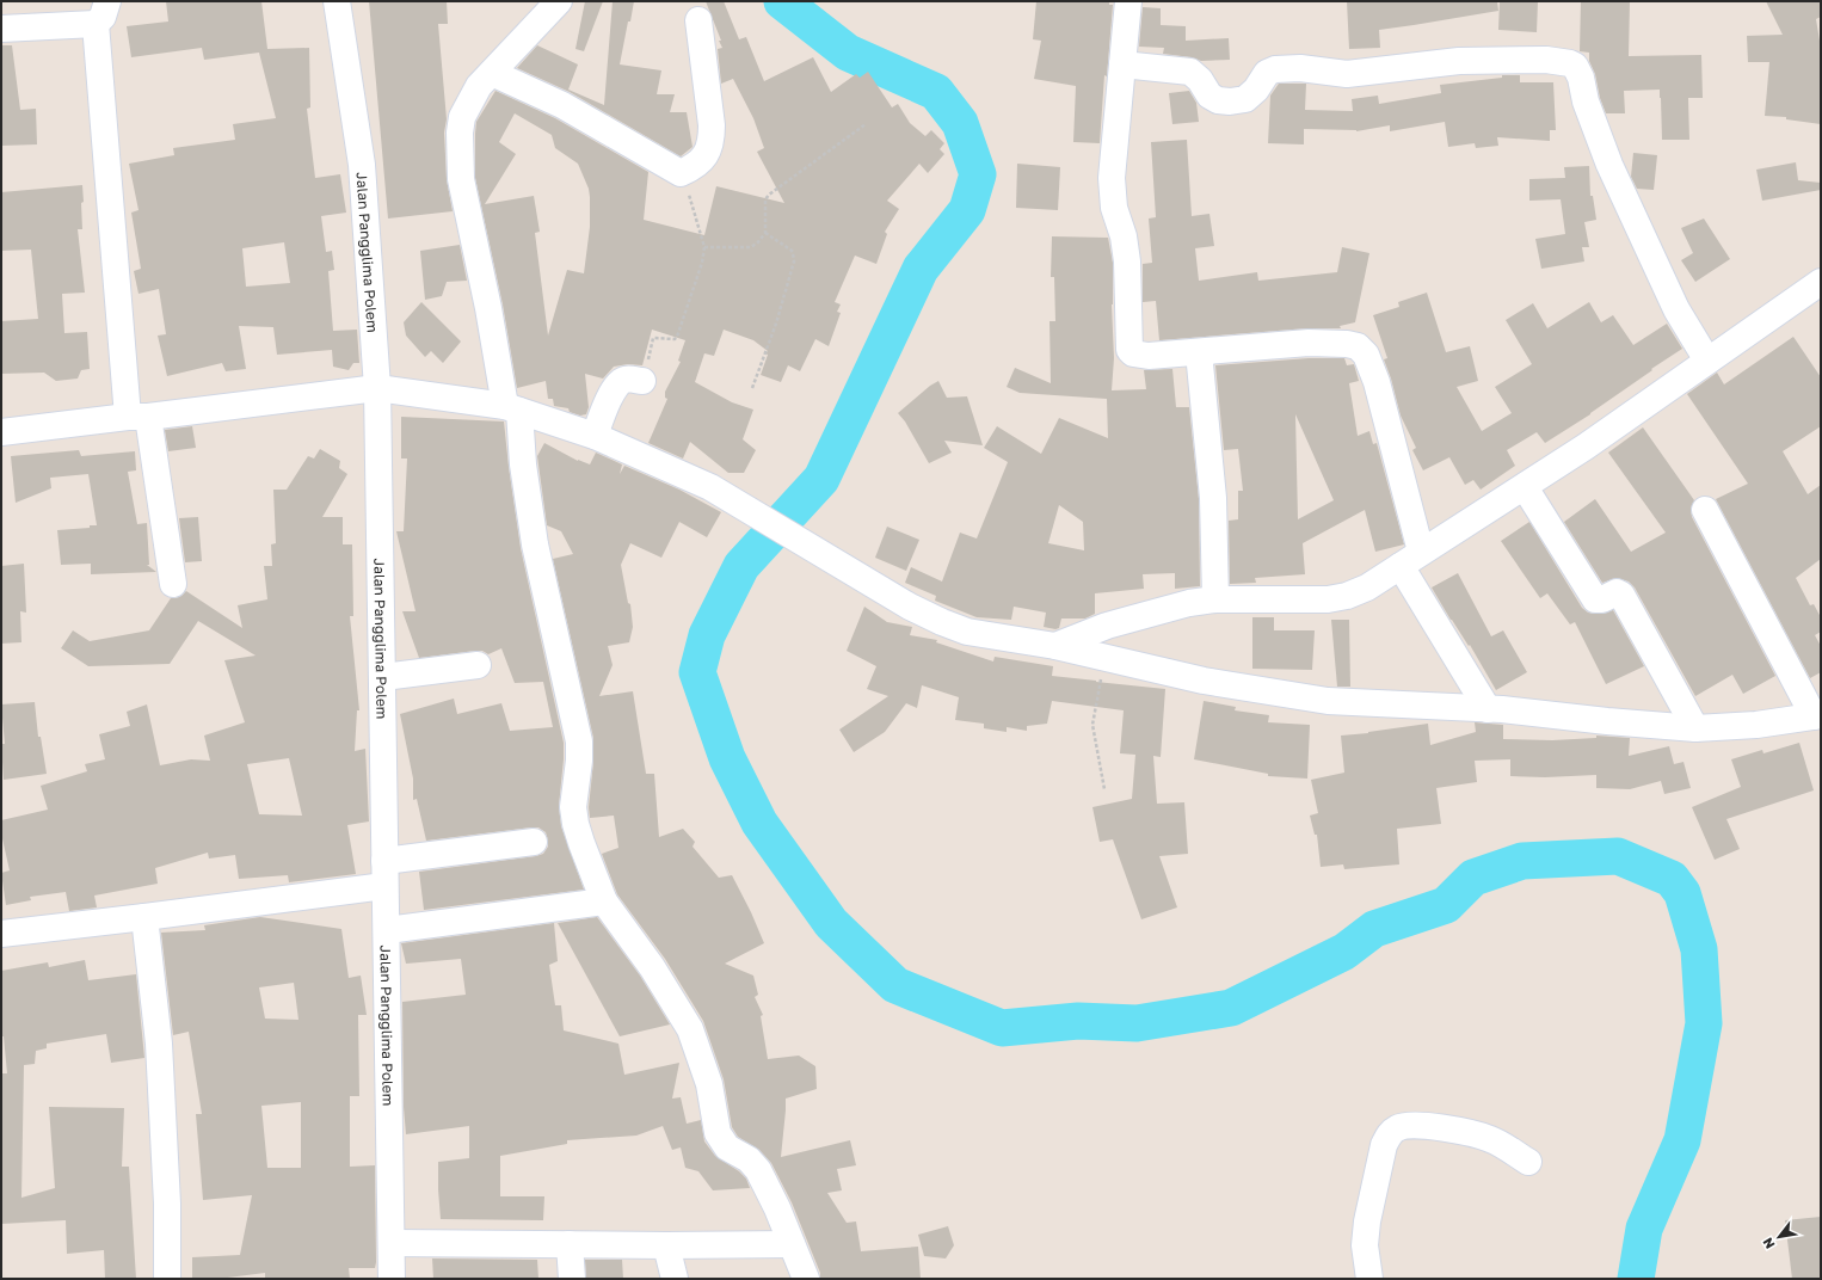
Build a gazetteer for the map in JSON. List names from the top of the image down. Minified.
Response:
{"streets":{"street":["Jalan Pangglima Polem"]},"north":"bottom left"}
